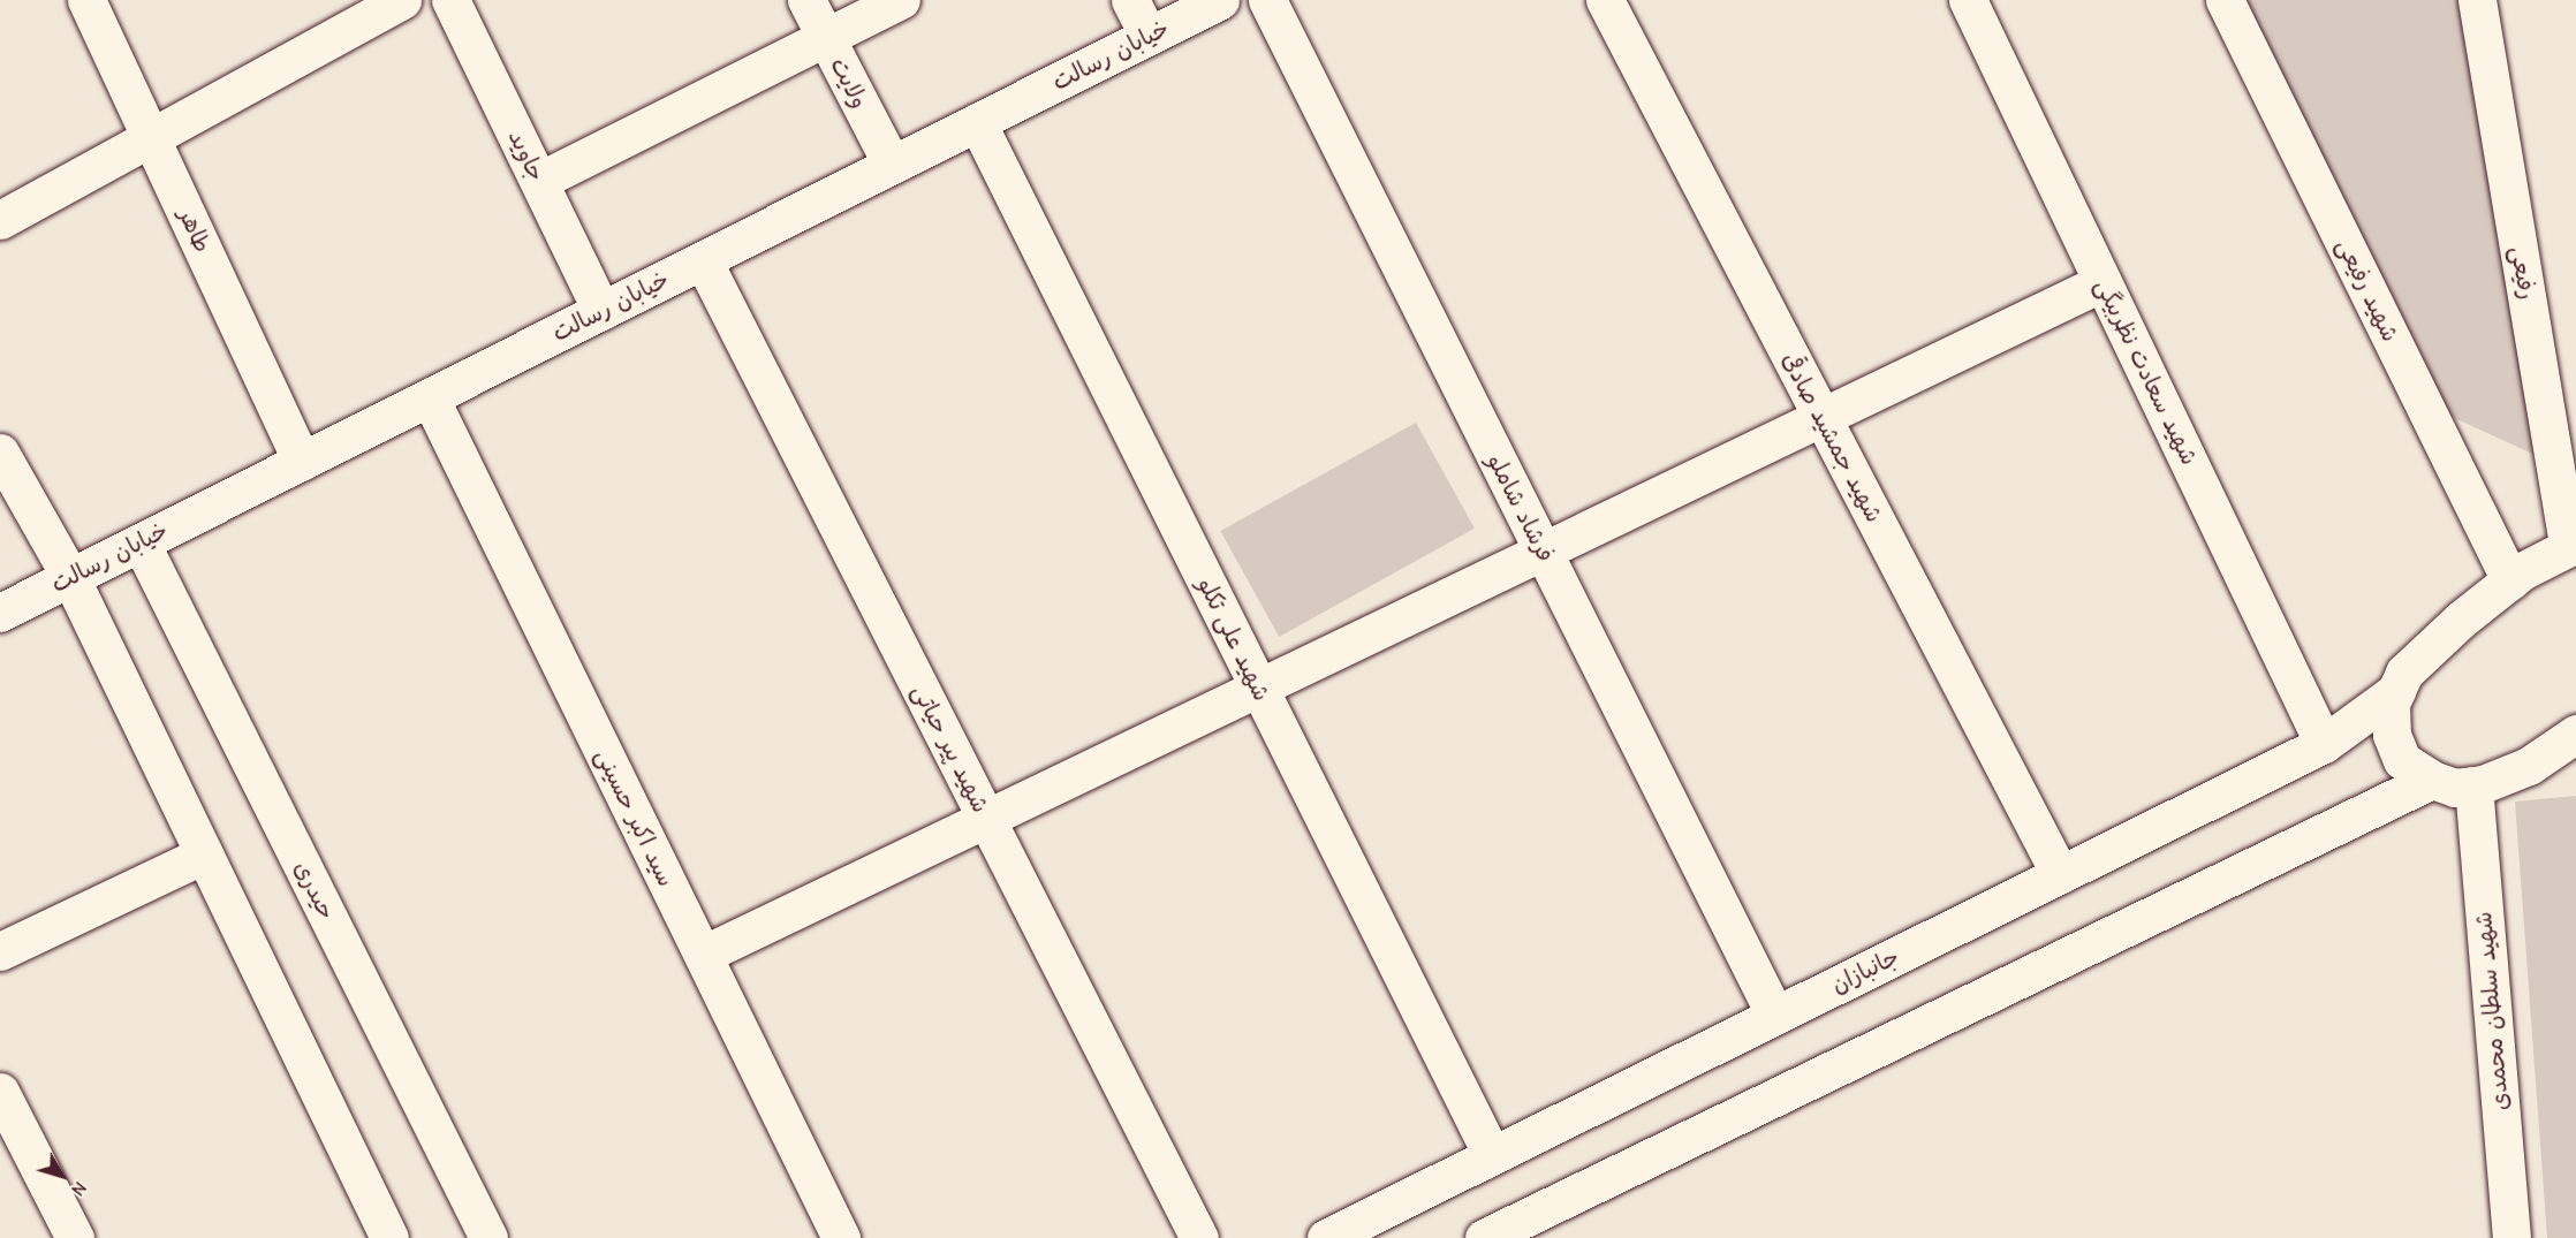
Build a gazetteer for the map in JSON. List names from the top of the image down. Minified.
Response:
{"streets":{"street":["خیابان رسالت","ولایت","جاوید","طاهر","رفیعی","شهید رفیعی","شهید سعادت نظربیگی","شهید جمشید صادقی","فرشاد شاملو","شهید علی تکلو","شهید پیر حیاتی","سید اکبر حسینی","حیدری","جانبازان","شهید سلطان محمدی"]},"crossings":[["خیابان رسالت","ولایت"],["خیابان رسالت","جاوید"],["خیابان رسالت","طاهر"],["خیابان رسالت","شهید علی تکلو"],["خیابان رسالت","شهید پیر حیاتی"],["خیابان رسالت","سید اکبر حسینی"],["خیابان رسالت","حیدری"],["شهید سعادت نظربیگی","جانبازان"],["شهید جمشید صادقی","جانبازان"],["فرشاد شاملو","جانبازان"],["شهید علی تکلو","جانبازان"]],"north":"bottom right"}
